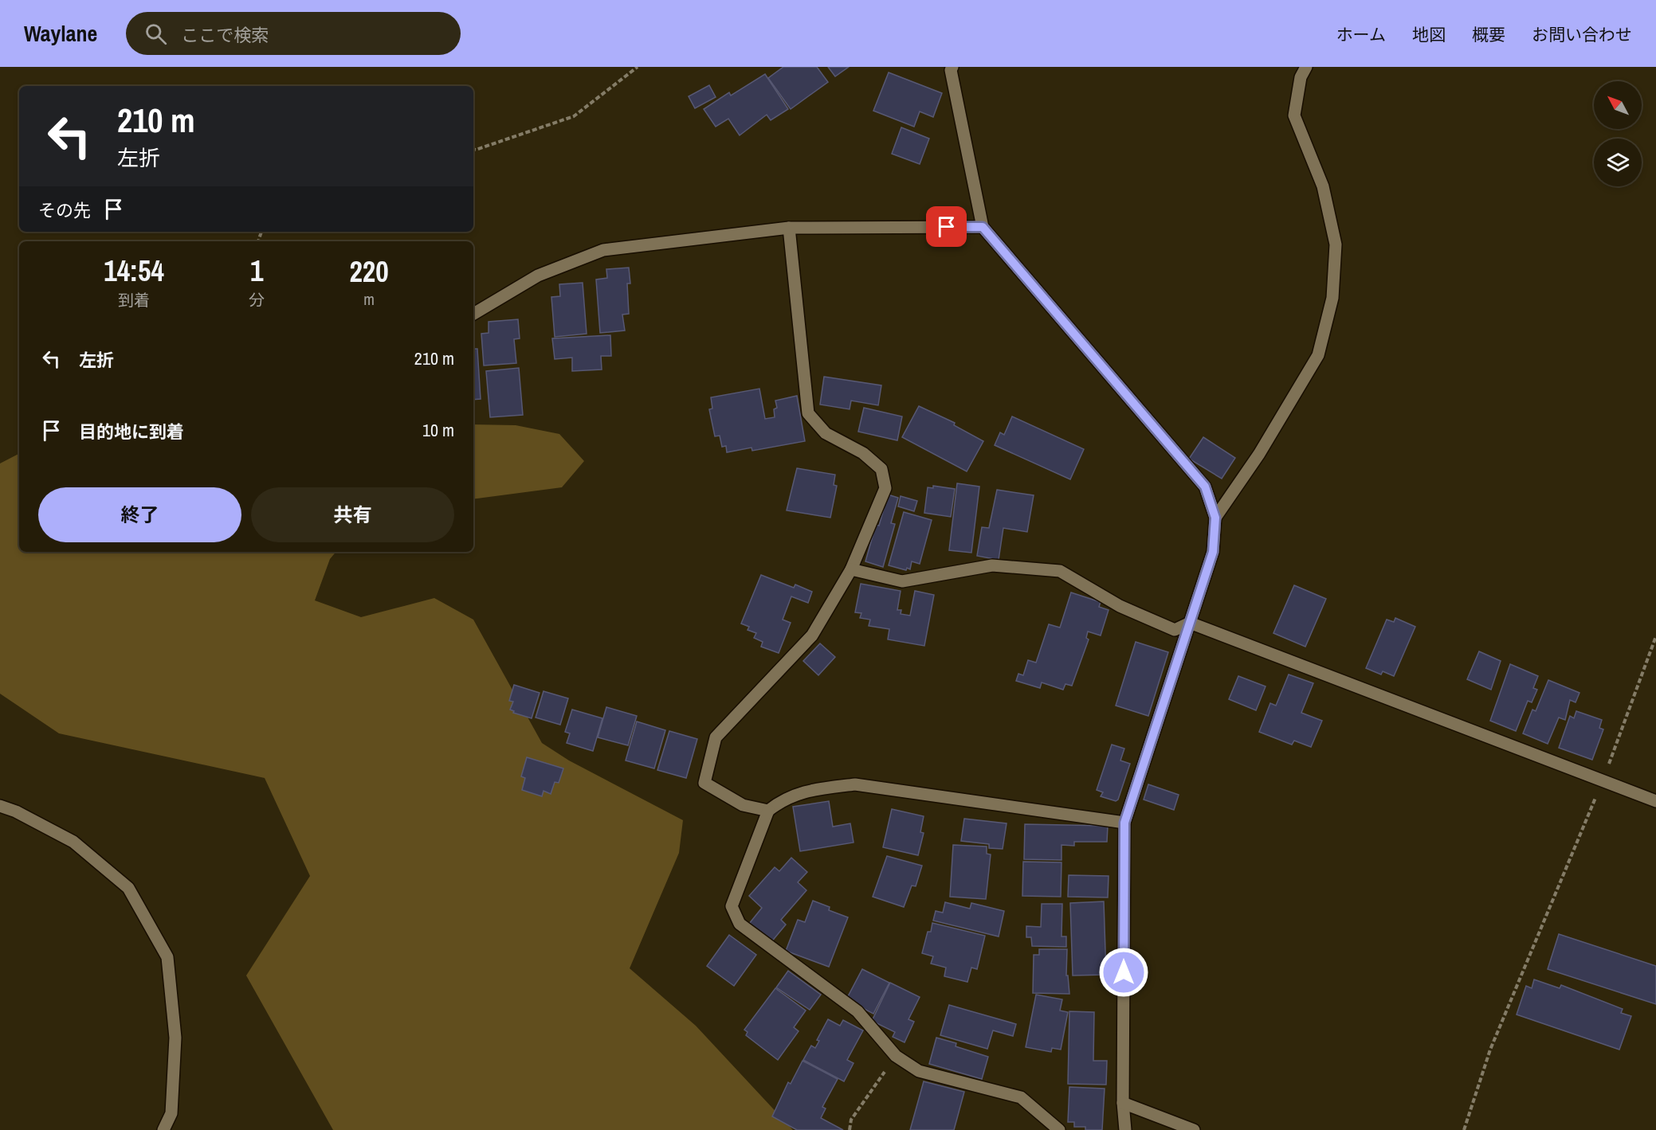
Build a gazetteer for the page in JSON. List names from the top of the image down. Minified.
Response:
{"north":"top left","page":{"header":"Waylane","search":"ここで検索","nav":["ホーム","地図","概要","お問い合わせ"],"turn":["210 m","左折"],"then":"その先","eta":["14:54","到着","1","分","220","m"],"list":[{"name":"左折","value":"210 m"},{"name":"目的地に到着","value":"10 m"}],"buttons":["終了","共有"]}}
